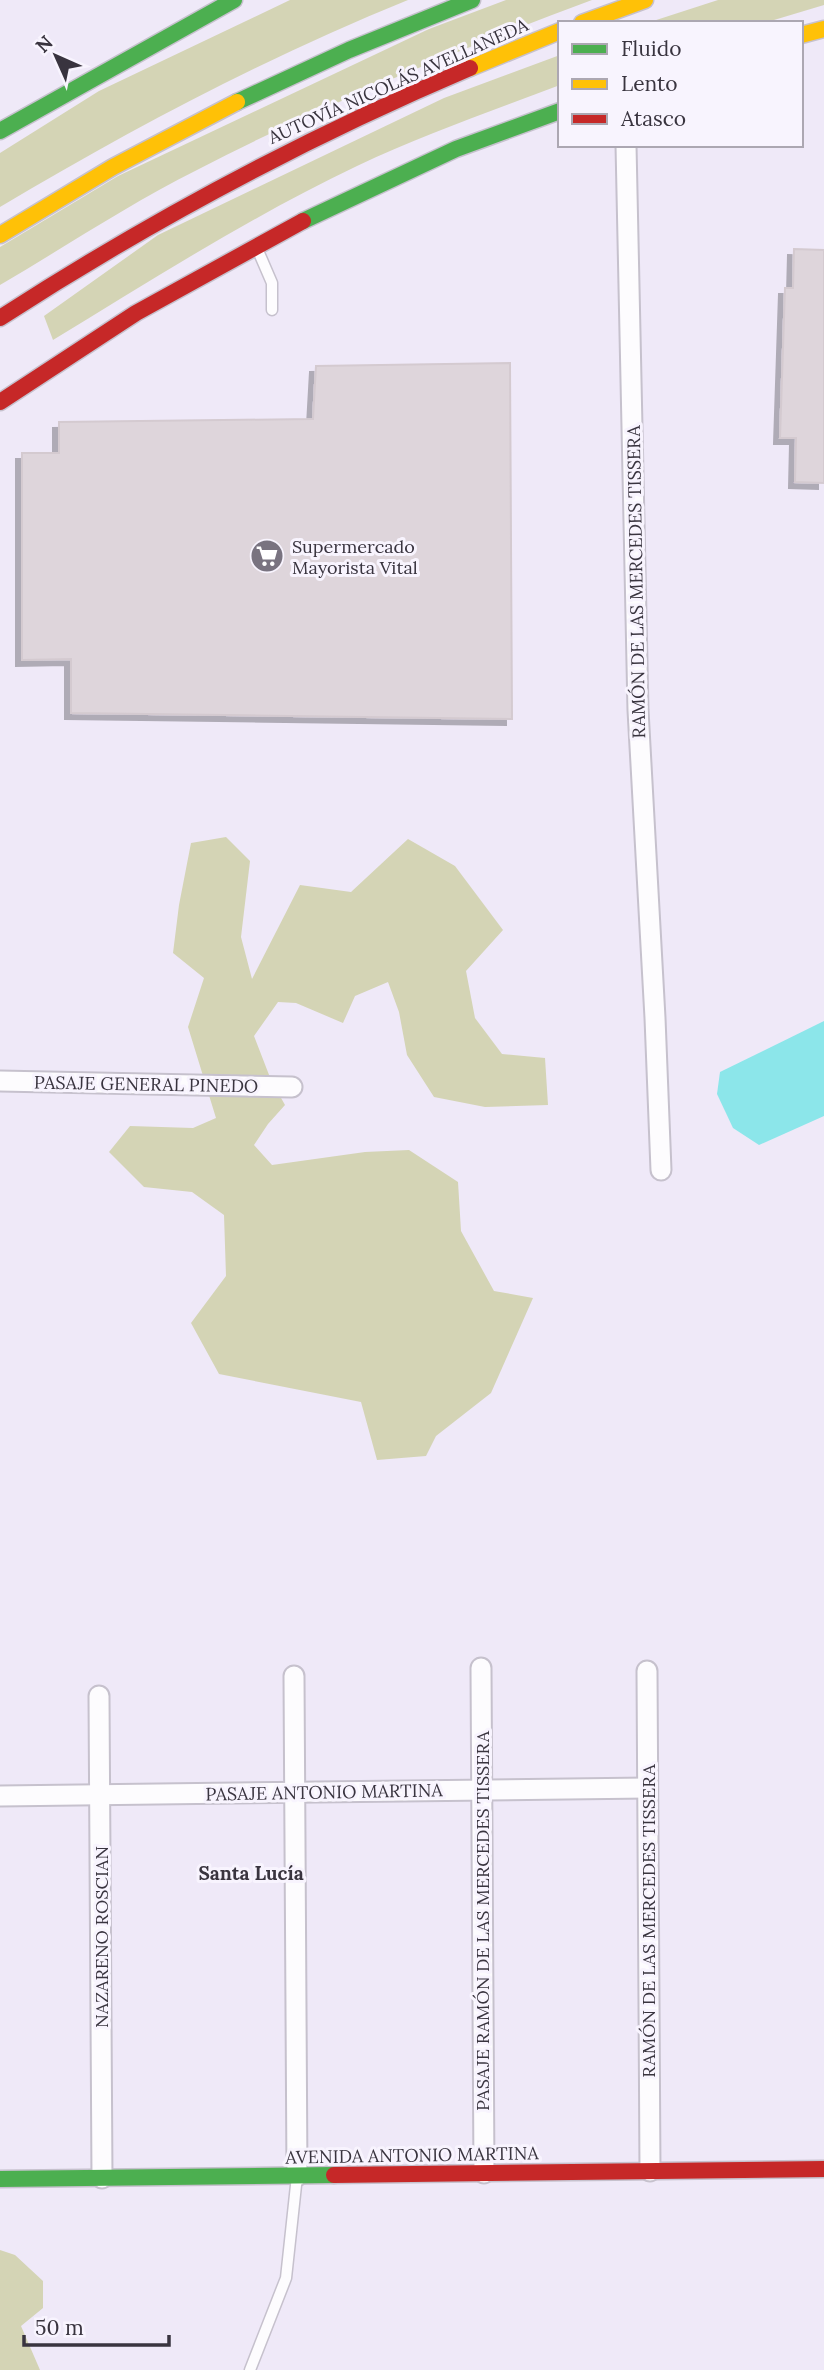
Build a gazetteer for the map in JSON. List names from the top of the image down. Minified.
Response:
{"streets":{"main road":["AUTOVÍA NICOLÁS AVELLANEDA","AVENIDA ANTONIO MARTINA"],"street":["RAMÓN DE LAS MERCEDES TISSERA","PASAJE GENERAL PINEDO","PASAJE ANTONIO MARTINA","PASAJE RAMÓN DE LAS MERCEDES TISSERA","NAZARENO ROSCIAN"]},"crossings":[["RAMÓN DE LAS MERCEDES TISSERA","PASAJE ANTONIO MARTINA"],["RAMÓN DE LAS MERCEDES TISSERA","AVENIDA ANTONIO MARTINA"],["PASAJE ANTONIO MARTINA","PASAJE RAMÓN DE LAS MERCEDES TISSERA"],["PASAJE ANTONIO MARTINA","NAZARENO ROSCIAN"],["PASAJE RAMÓN DE LAS MERCEDES TISSERA","AVENIDA ANTONIO MARTINA"],["NAZARENO ROSCIAN","AVENIDA ANTONIO MARTINA"]],"districts":["Santa Lucía"],"places":{"supermarket":["Supermercado Mayorista Vital"]},"legend":["Fluido","Lento","Atasco"],"scale_bar":"50 m","north":"top left"}
